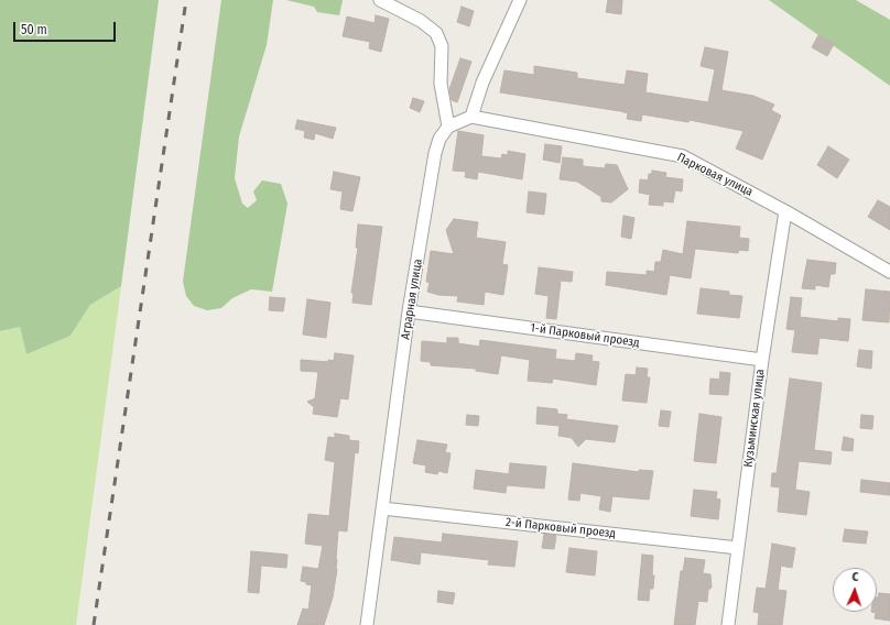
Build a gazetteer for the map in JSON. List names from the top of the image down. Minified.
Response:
{"streets":{"street":["Парковая улица","Аграрная улица","1-й Парковый проезд","Кузьминская улица","2-й Парковый проезд"]},"crossings":[["Парковая улица","Кузьминская улица"],["Аграрная улица","1-й Парковый проезд"],["Аграрная улица","2-й Парковый проезд"],["1-й Парковый проезд","Кузьминская улица"],["Кузьминская улица","2-й Парковый проезд"]],"scale_bar":"50 m","north":"top"}
